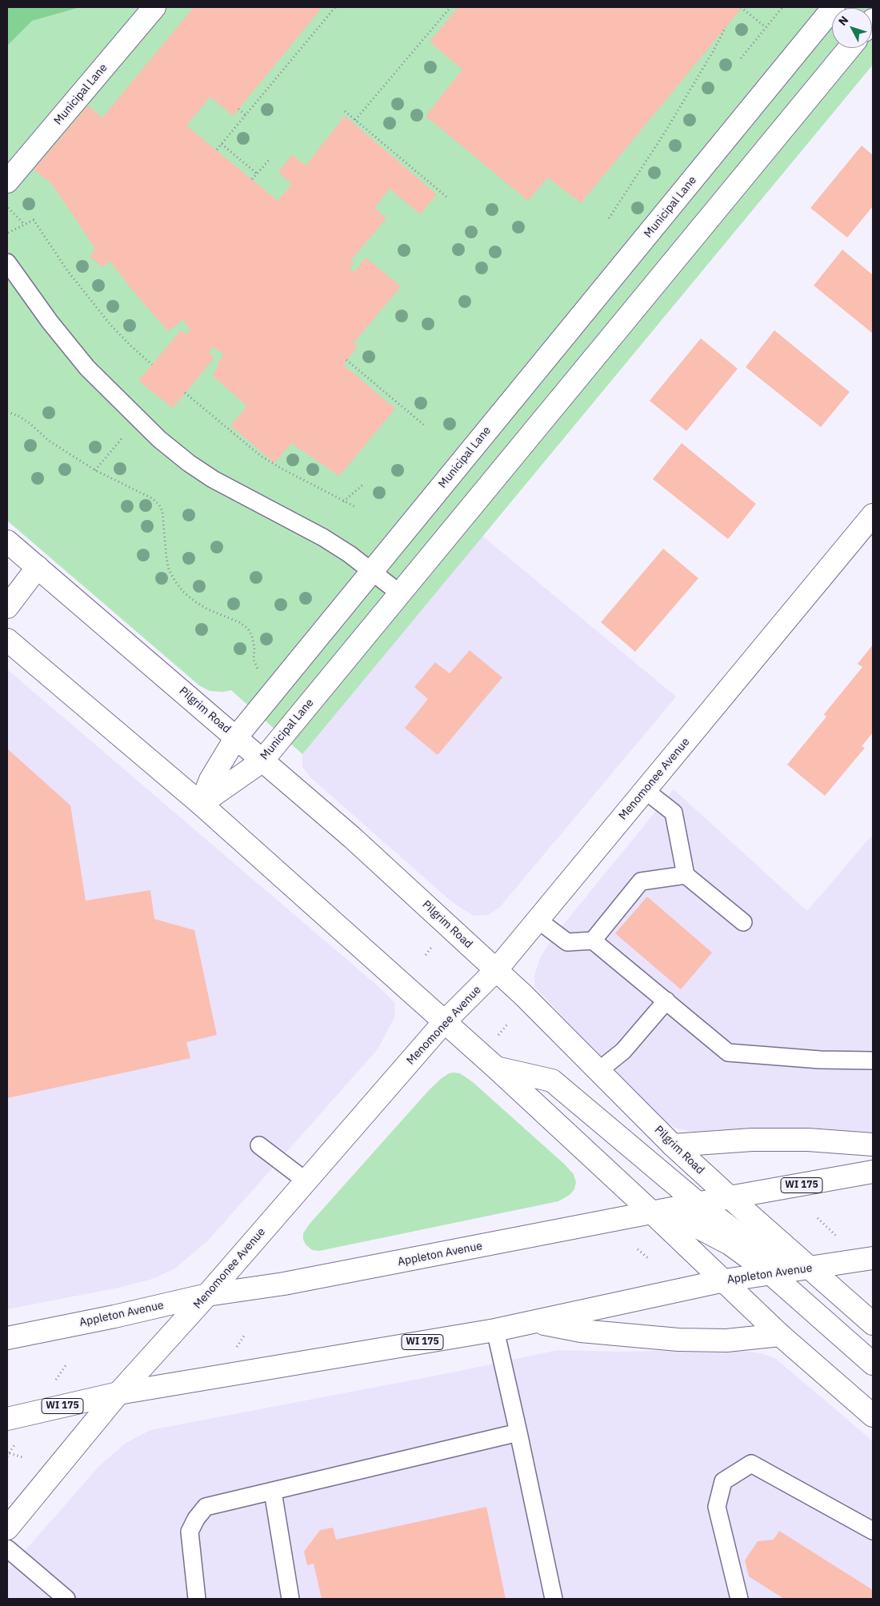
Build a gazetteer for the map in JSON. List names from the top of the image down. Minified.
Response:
{"streets":{"street":["Municipal Lane","Pilgrim Road","Menomonee Avenue","WI 175","Appleton Avenue"]},"crossings":[["Municipal Lane","Pilgrim Road"],["Pilgrim Road","Menomonee Avenue"],["Pilgrim Road","Appleton Avenue"],["Menomonee Avenue","Appleton Avenue"]],"north":"top left"}
